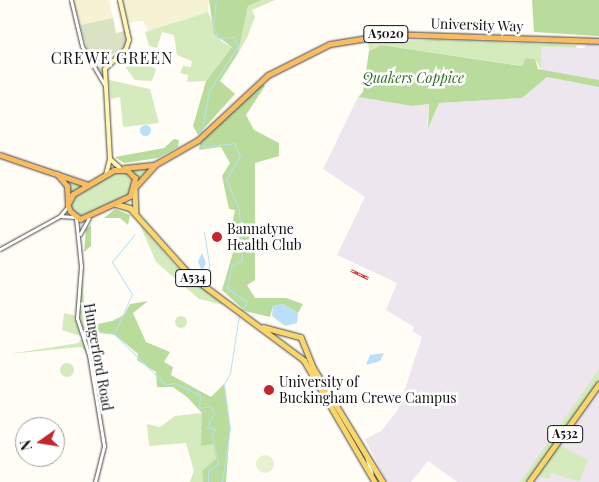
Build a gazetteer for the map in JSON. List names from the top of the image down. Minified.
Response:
{"streets":{"highway":["University Way","A5020"],"main road":["A534","A532"],"street":["Hungerford Road"]},"crossings":[["University Way","A534"],["University Way","Hungerford Road"]],"districts":["CREWE GREEN"],"parks":["Quakers Coppice"],"places":["Bannatyne Health Club","University of Buckingham Crewe Campus"],"north":"left"}
